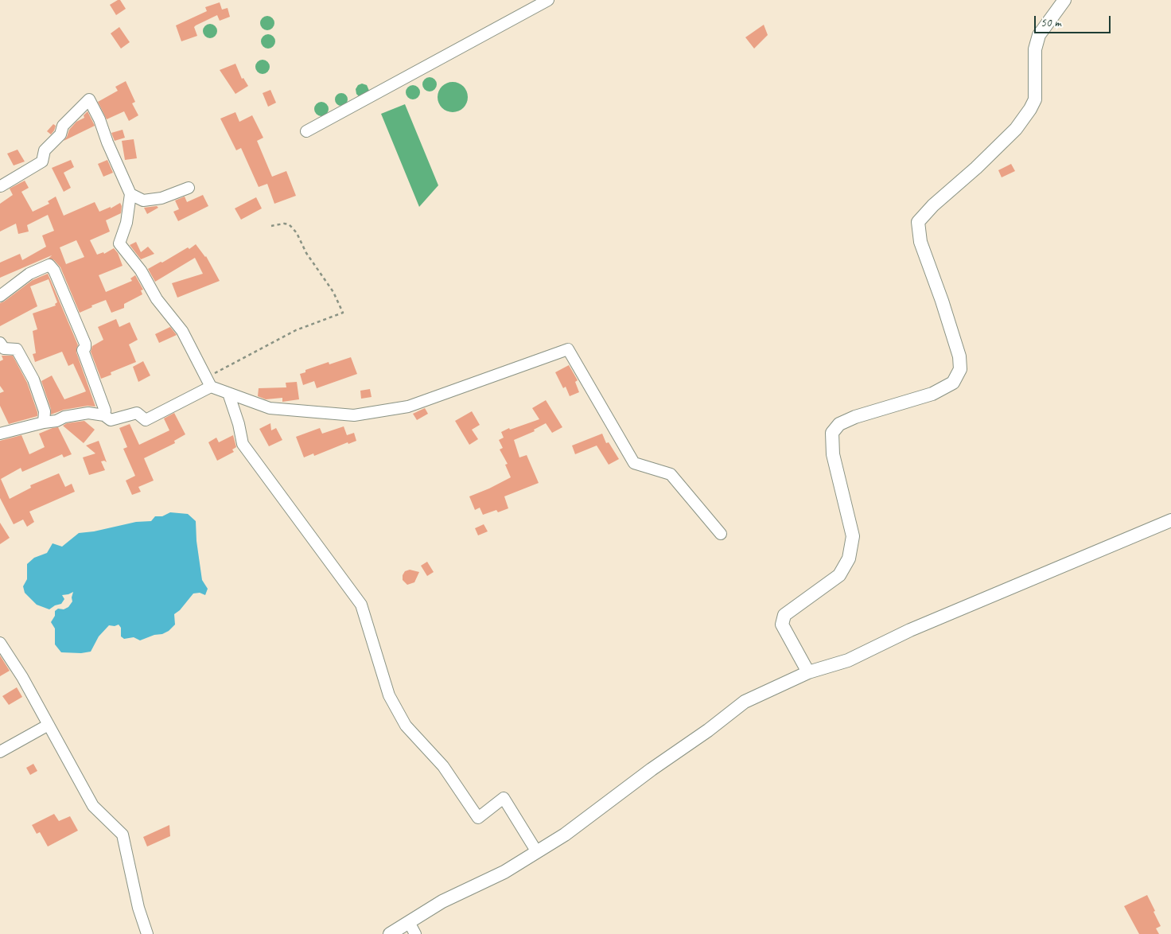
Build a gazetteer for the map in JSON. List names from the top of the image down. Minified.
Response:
{"scale_bar":"50 m"}
